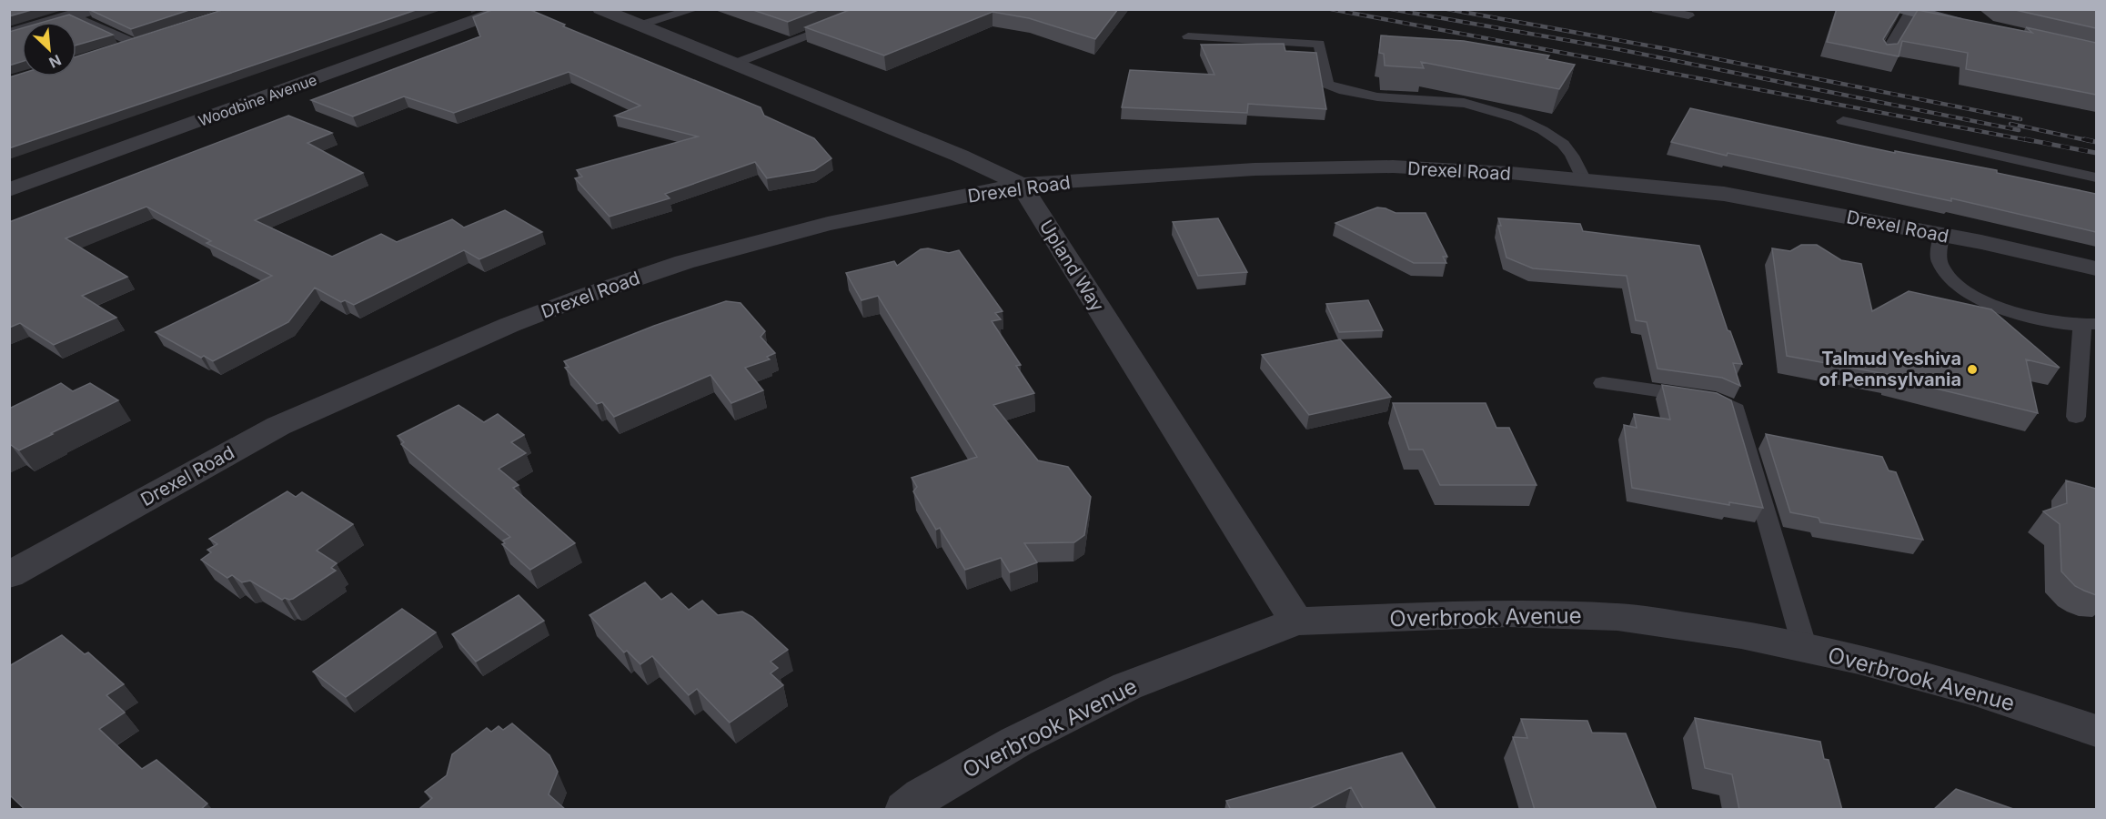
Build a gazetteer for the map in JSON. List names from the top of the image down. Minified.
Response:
{"streets":{"street":["Woodbine Avenue","Drexel Road","Upland Way","Overbrook Avenue"]},"crossings":[["Drexel Road","Upland Way"],["Upland Way","Overbrook Avenue"]],"places":["Talmud Yeshiva of Pennsylvania"],"north":"bottom right"}
